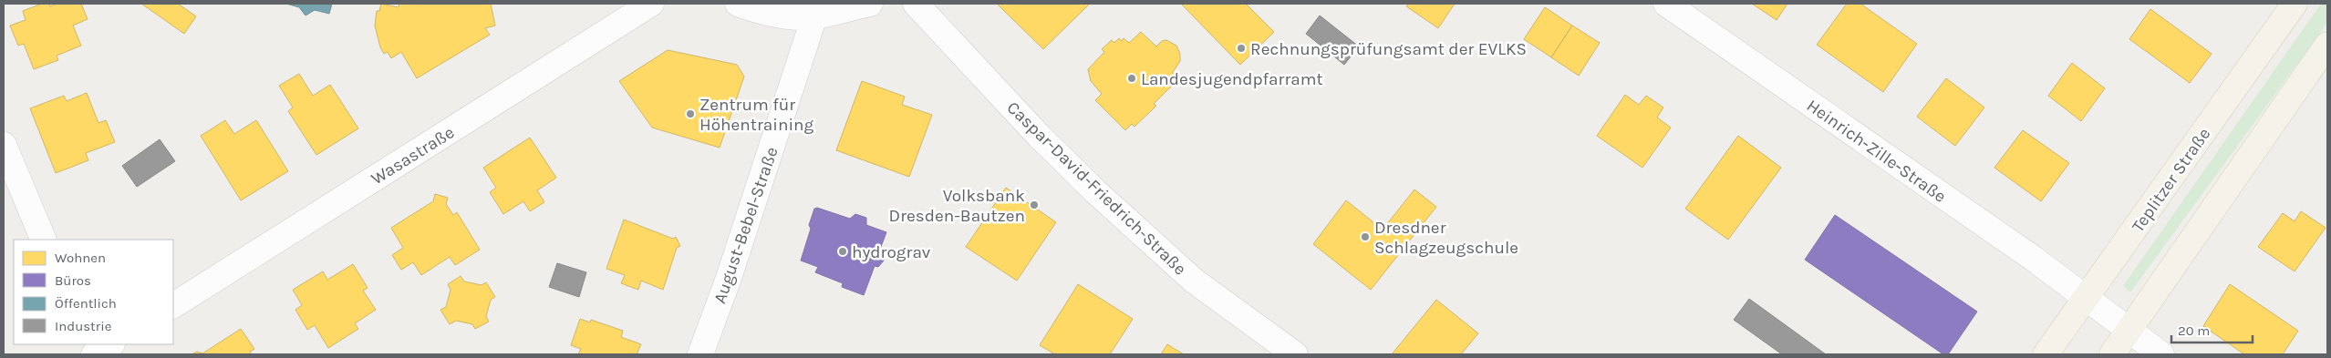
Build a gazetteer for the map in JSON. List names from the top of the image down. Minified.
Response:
{"streets":{"main road":["Teplitzer Straße"],"street":["Heinrich-Zille-Straße","Wasastraße","Caspar-David-Friedrich-Straße","August-Bebel-Straße"]},"crossings":[["Heinrich-Zille-Straße","Teplitzer Straße"]],"places":["Rechnungsprüfungsamt der EVLKS","Landesjugendpfarramt","Zentrum für Höhentraining","Volksbank Dresden-Bautzen","Dresdner Schlagzeugschule","hydrograv"],"legend":["Wohnen","Büros","Öffentlich","Industrie"],"scale_bar":"20 m"}
